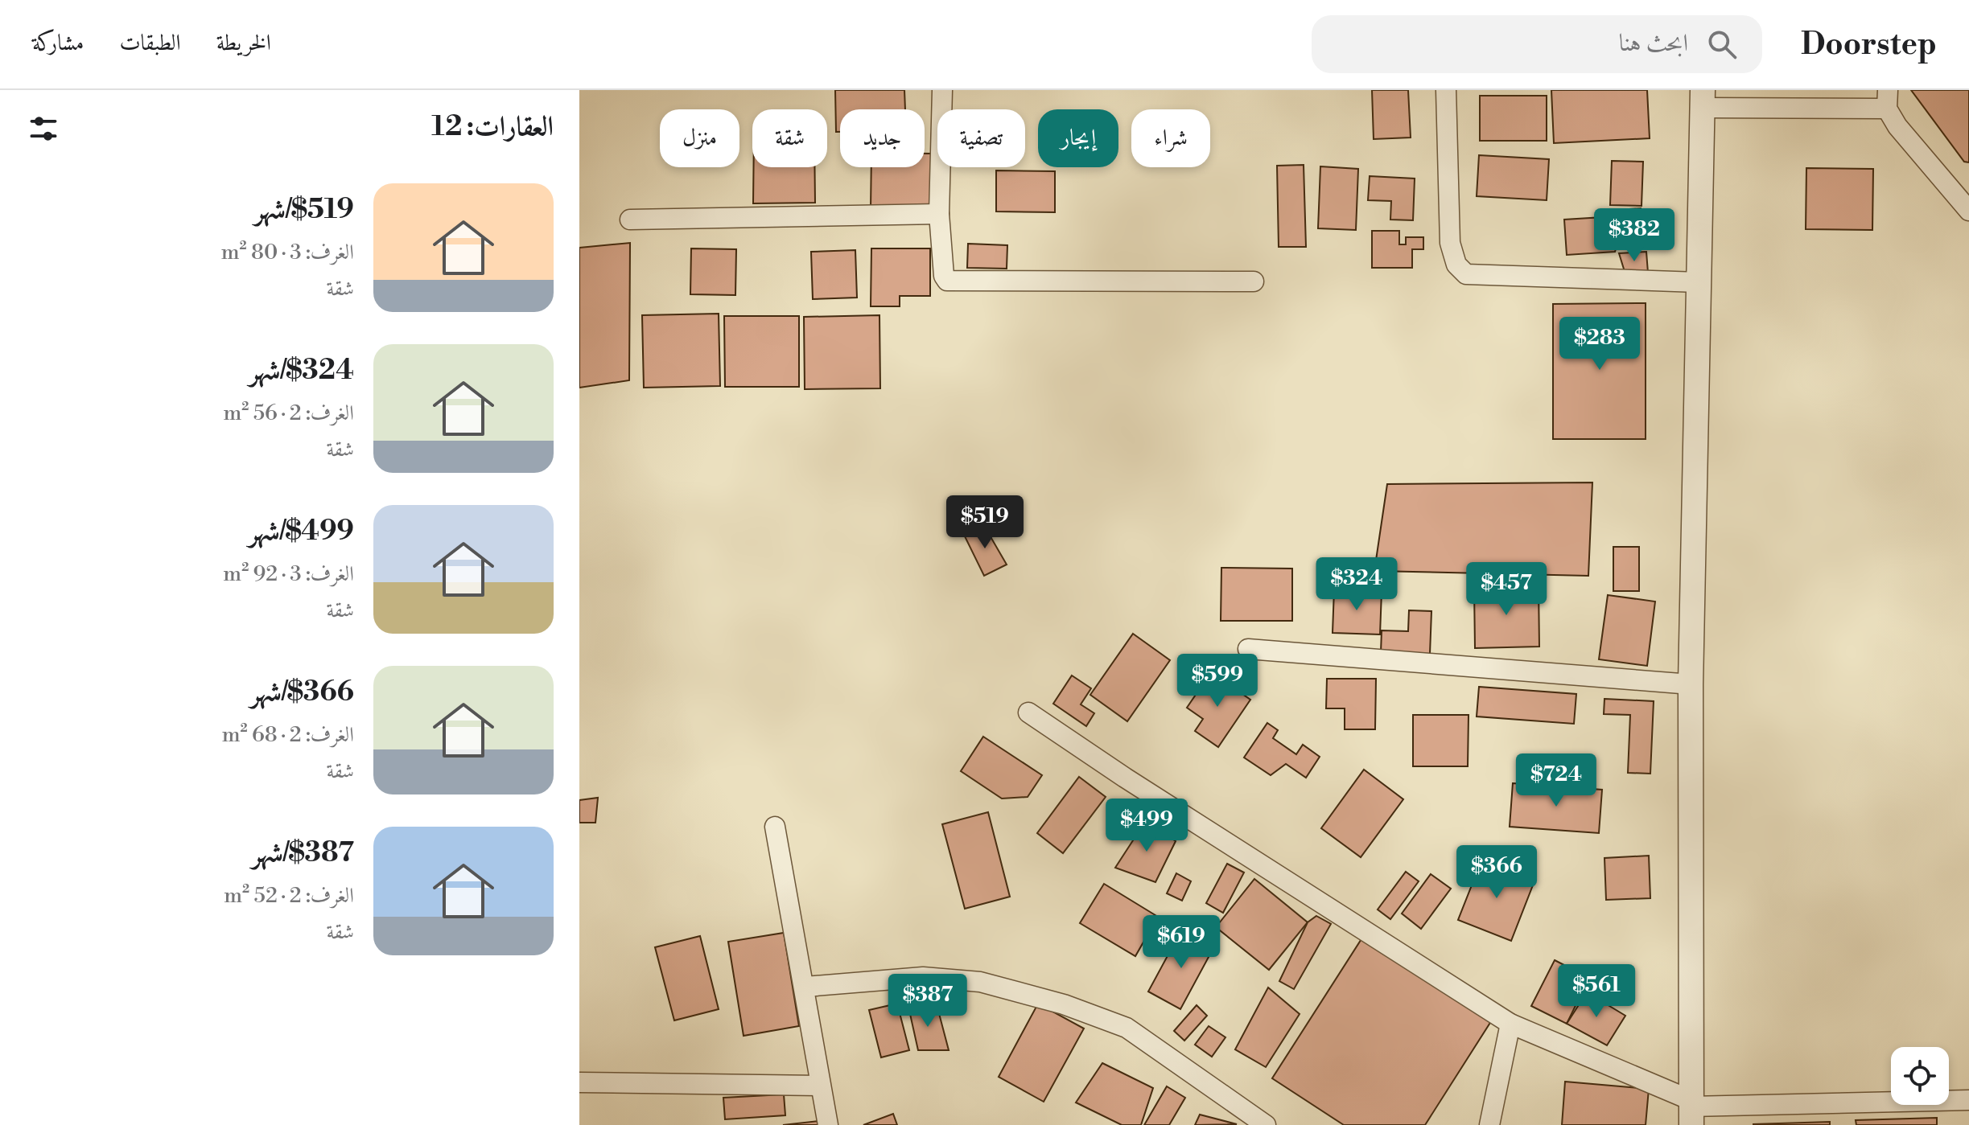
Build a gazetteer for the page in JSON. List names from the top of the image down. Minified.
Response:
{"page":{"header":"Doorstep","search":"ابحث هنا","nav":["الخريطة","الطبقات","مشاركة"],"heading":"العقارات: 12","chip":["شراء","إيجار","تصفية","جديد","شقة","منزل"],"list":[{"name":"$519/شهر","note":"الغرف: 3 · 80 m² · شقة"},{"name":"$324/شهر","note":"الغرف: 2 · 56 m² · شقة"},{"name":"$499/شهر","note":"الغرف: 3 · 92 m² · شقة"},{"name":"$366/شهر","note":"الغرف: 2 · 68 m² · شقة"},{"name":"$387/شهر","note":"الغرف: 2 · 52 m² · شقة"}],"price":["$382","$283","$519","$324","$457","$599","$724","$499","$366","$619","$561","$387"]}}
